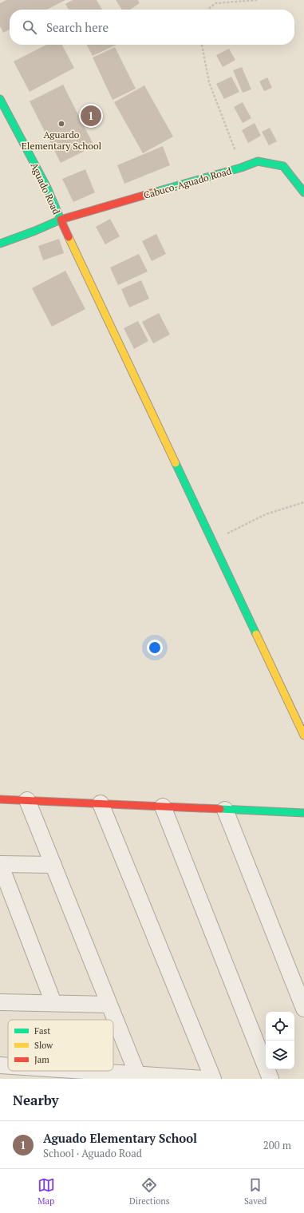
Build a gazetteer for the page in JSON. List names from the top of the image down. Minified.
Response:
{"streets":{"street":["Cabuco-Aguado Road","Aguado Road"]},"crossings":[["Cabuco-Aguado Road","Aguado Road"]],"places":["Aguardo Elementary School"],"legend":["Fast","Slow","Jam"],"page":{"search":"Search here","pins":"1","heading":"Nearby","list":[{"mark":"1","name":"Aguado Elementary School","note":"School · Aguado Road","value":"200 m"}],"nav":["Map","Directions","Saved"]}}
